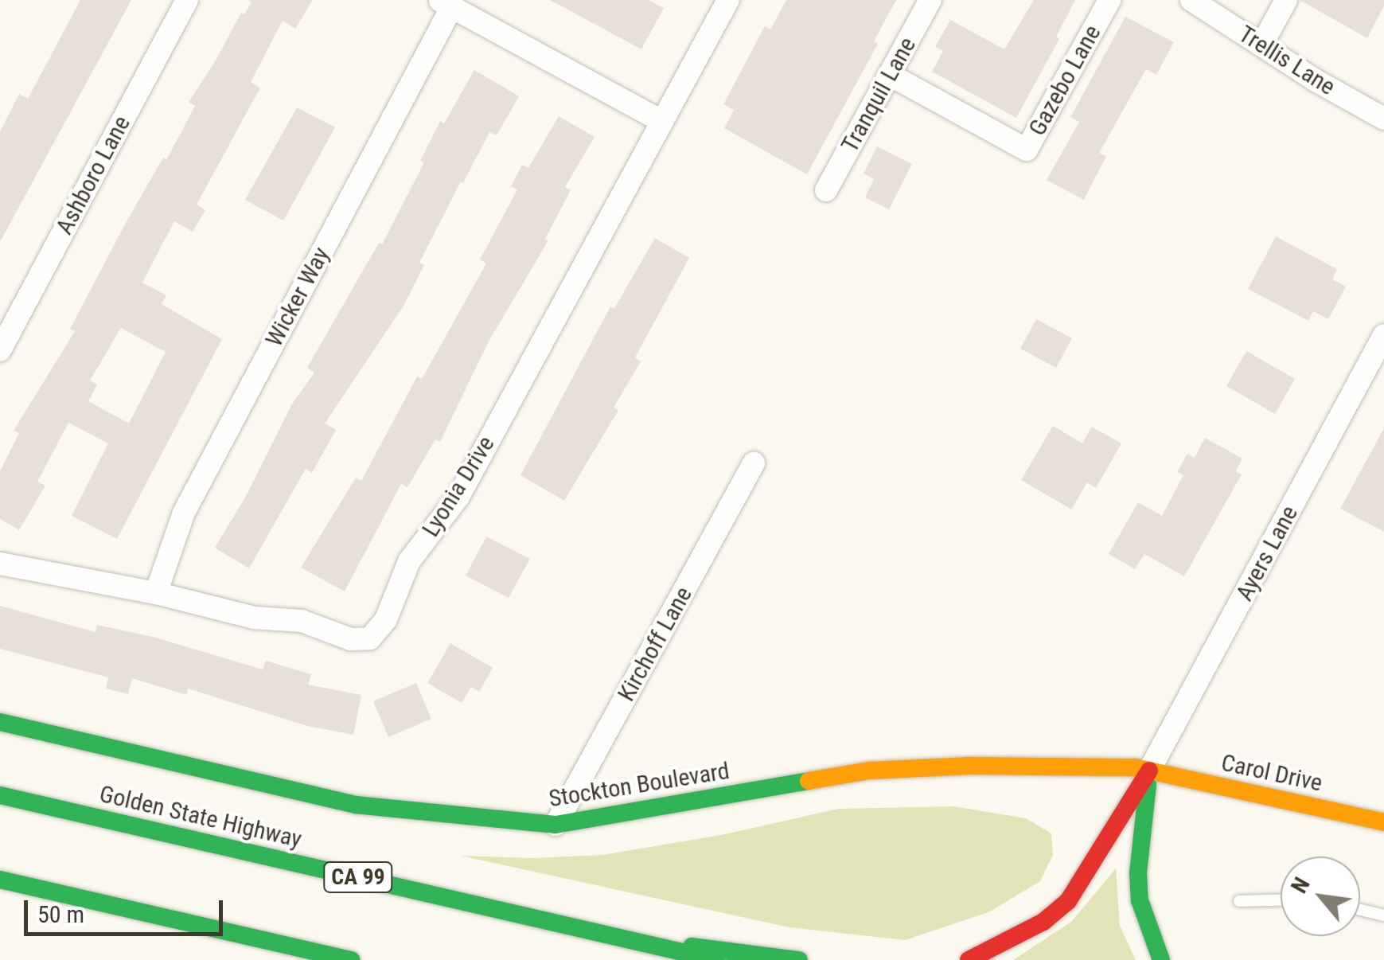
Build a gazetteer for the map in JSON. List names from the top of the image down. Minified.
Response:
{"streets":{"main road":["Carol Drive","Stockton Boulevard","Golden State Highway","CA 99"],"street":["Trellis Lane","Gazebo Lane","Tranquil Lane","Ashboro Lane","Wicker Way","Lyonia Drive","Ayers Lane","Kirchoff Lane"]},"crossings":[["Gazebo Lane","Tranquil Lane"],["Wicker Way","Lyonia Drive"],["Ayers Lane","Carol Drive"],["Ayers Lane","Stockton Boulevard"],["Kirchoff Lane","Stockton Boulevard"],["Carol Drive","Stockton Boulevard"]],"scale_bar":"50 m","north":"top left"}
